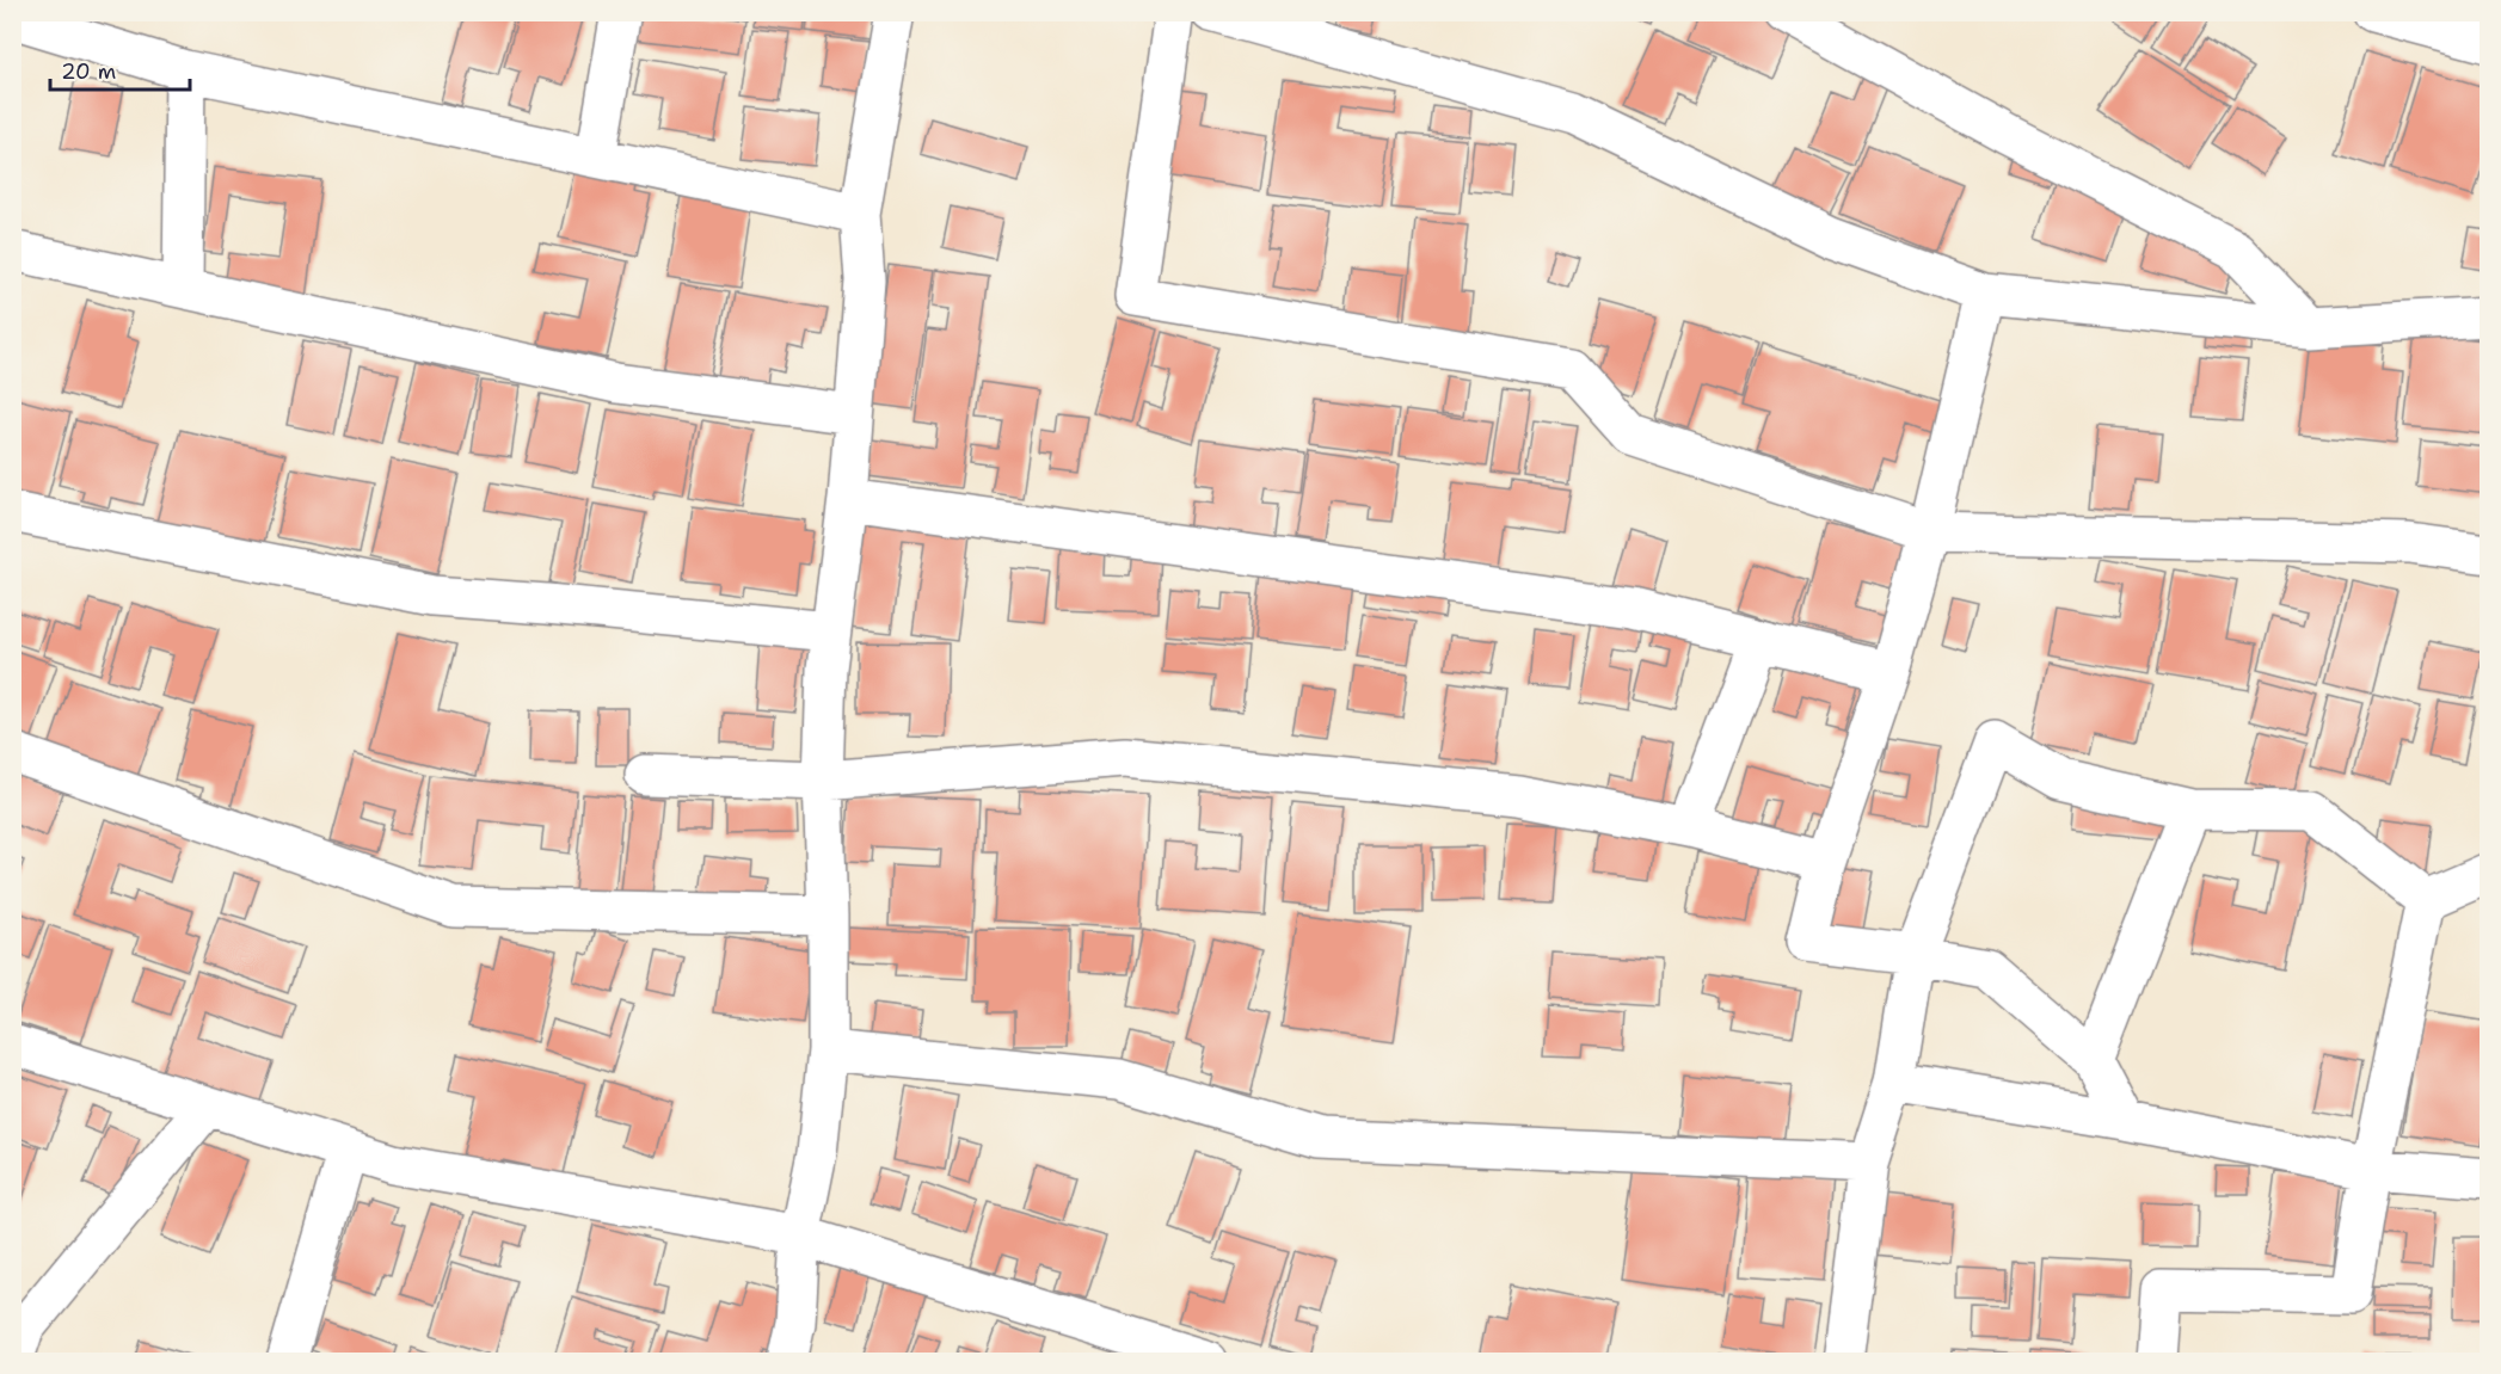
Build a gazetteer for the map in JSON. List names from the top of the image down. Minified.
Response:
{"scale_bar":"20 m"}
